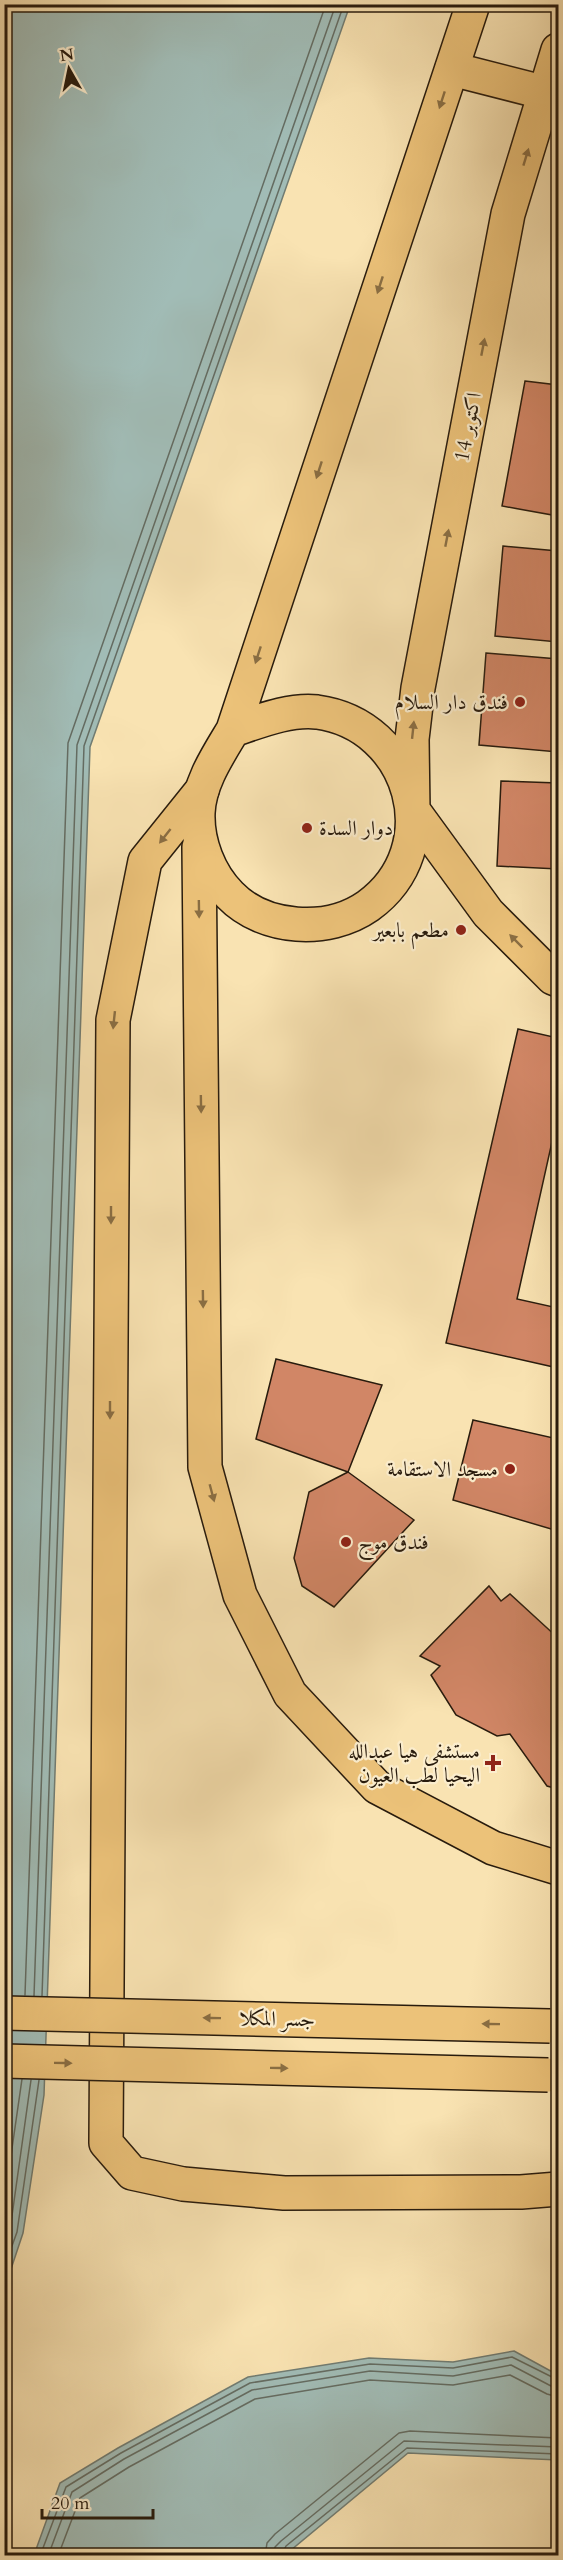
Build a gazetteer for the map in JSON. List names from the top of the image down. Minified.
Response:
{"streets":{"highway":["14 اكتوبر","جسر المكلا"]},"places":{"other":["فندق دار السلام","دوار السدة","مطعم بابعير","مسجد الاستقامة","فندق موج"],"health":["مستشفى هيا عبدالله اليحيا لطب العيون"]},"scale_bar":"20 m","north":"top"}
